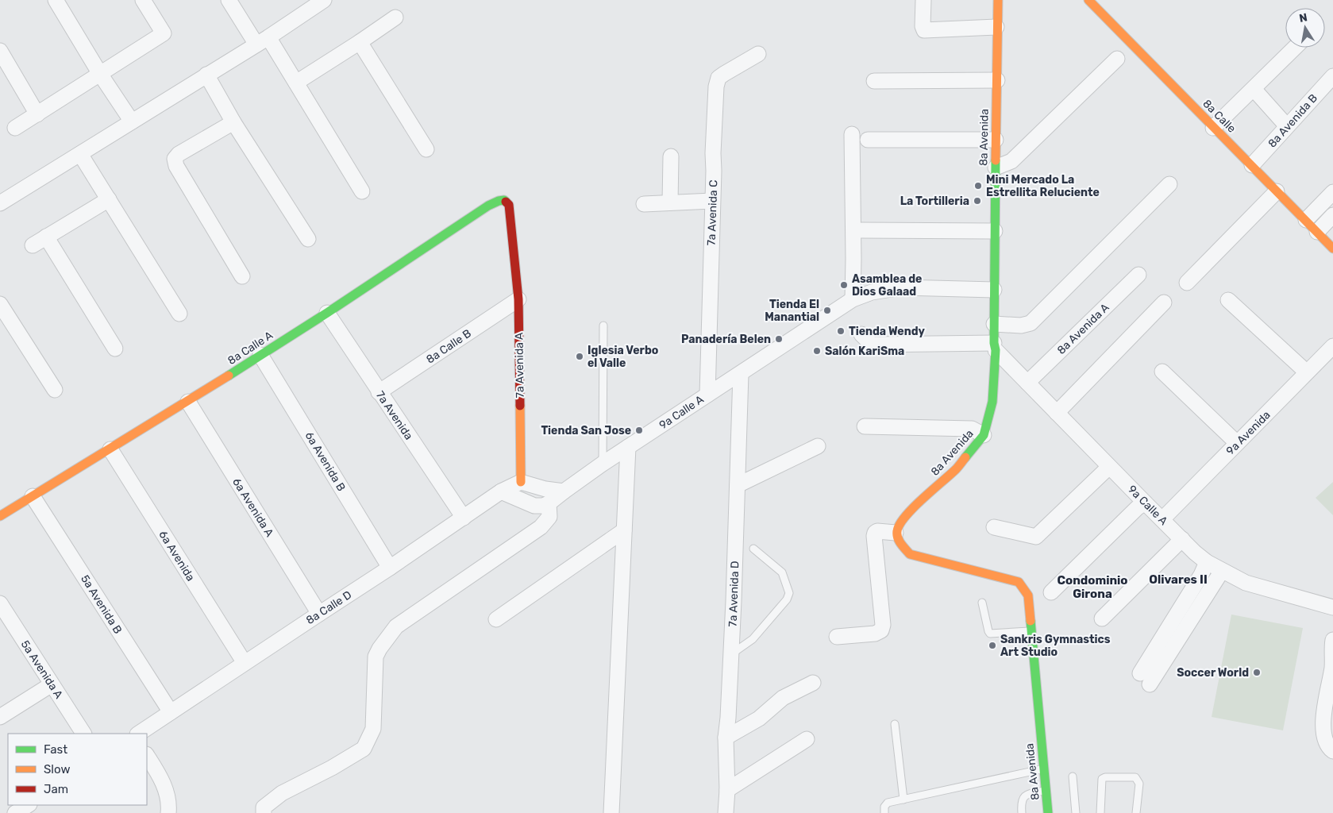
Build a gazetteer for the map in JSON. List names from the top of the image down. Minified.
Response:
{"streets":{"street":["8a Calle","8a Avenida B","8a Avenida","7a Avenida C","8a Avenida A","8a Calle B","8a Calle A","7a Avenida A","9a Calle A","7a Avenida","9a Avenida","6a Avenida B","6a Avenida A","6a Avenida","7a Avenida D","5a Avenida B","8a Calle D","5a Avenida A"]},"crossings":[["8a Calle","8a Avenida B"],["8a Avenida","9a Calle A"],["7a Avenida C","9a Calle A"],["8a Avenida A","9a Calle A"],["8a Calle B","7a Avenida A"],["8a Calle B","7a Avenida"],["8a Calle A","7a Avenida A"],["8a Calle A","7a Avenida"],["8a Calle A","6a Avenida B"],["8a Calle A","6a Avenida A"],["8a Calle A","6a Avenida"],["8a Calle A","5a Avenida B"],["7a Avenida A","8a Calle D"],["9a Calle A","9a Avenida"],["9a Calle A","7a Avenida D"],["7a Avenida","8a Calle D"],["6a Avenida B","8a Calle D"],["6a Avenida A","8a Calle D"],["6a Avenida","8a Calle D"],["5a Avenida B","8a Calle D"]],"districts":["Olivares II","Condominio Girona"],"places":["Mini Mercado La Estrellita Reluciente","La Tortilleria","Asamblea de Dios Galaad","Tienda El Manantial","Tienda Wendy","Panadería Belen","Salón KariSma","Iglesia Verbo el Valle","Tienda San Jose","Sankris Gymnastics Art Studio","Soccer World"],"legend":["Fast","Slow","Jam"],"north":"top"}
